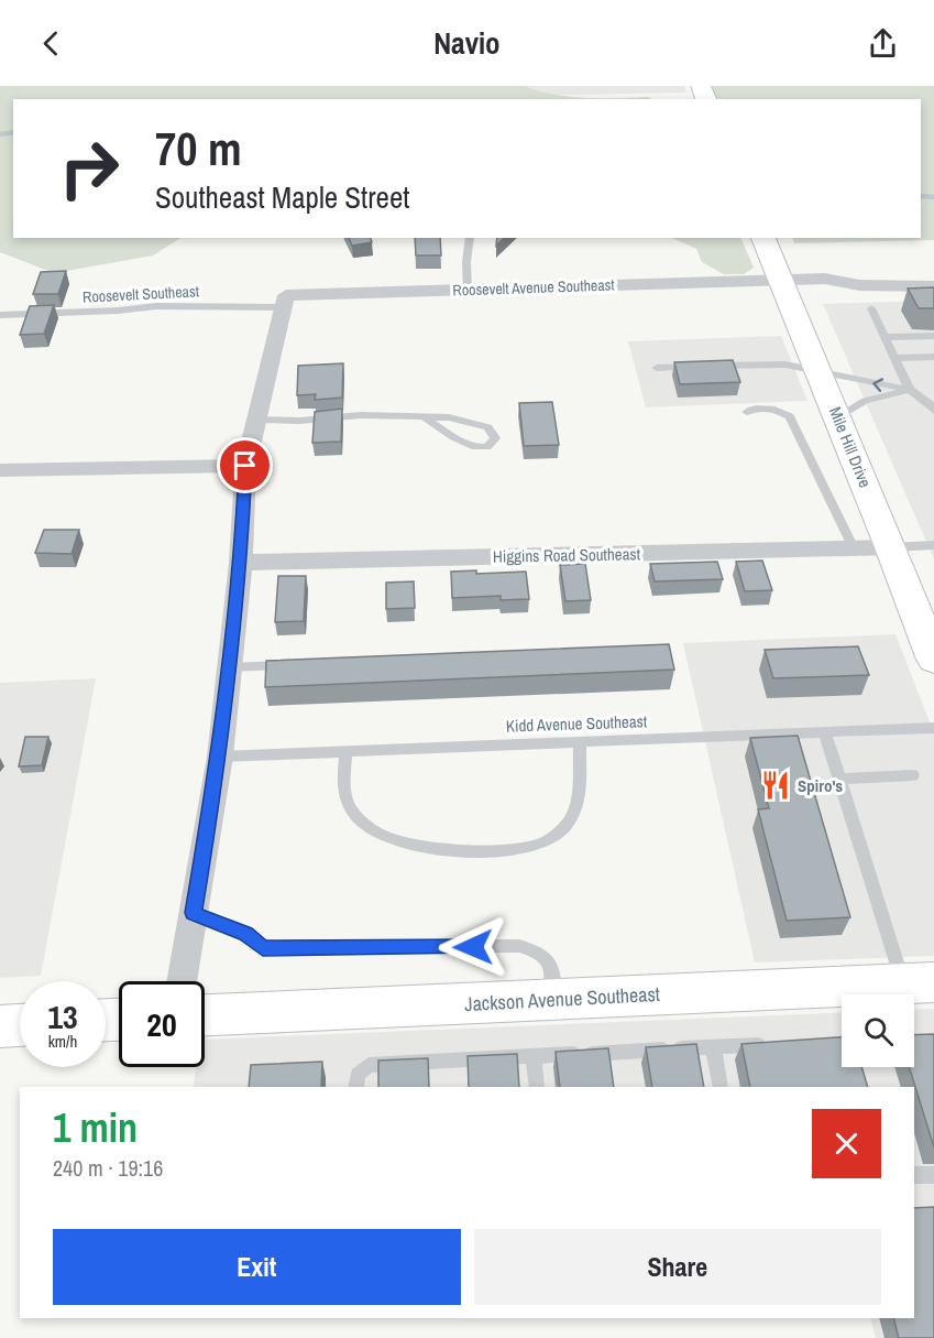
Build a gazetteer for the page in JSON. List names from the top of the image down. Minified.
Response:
{"streets":{"main road":["Mile Hill Drive","Jackson Avenue Southeast"],"street":["Roosevelt Avenue Southeast","Higgins Road Southeast"],"lane":["Roosevelt Southeast","Kidd Avenue Southeast"]},"crossings":[["Roosevelt Avenue Southeast","Roosevelt Southeast"],["Roosevelt Avenue Southeast","Mile Hill Drive"],["Mile Hill Drive","Higgins Road Southeast"]],"places":{"restaurant":["Spiro's"]},"page":{"header":"Navio","turn":["70 m","Southeast Maple Street"],"speed":"13 km/h","limit":"20","heading":["1 min","240 m · 19:16"],"buttons":["Exit","Share"]}}
